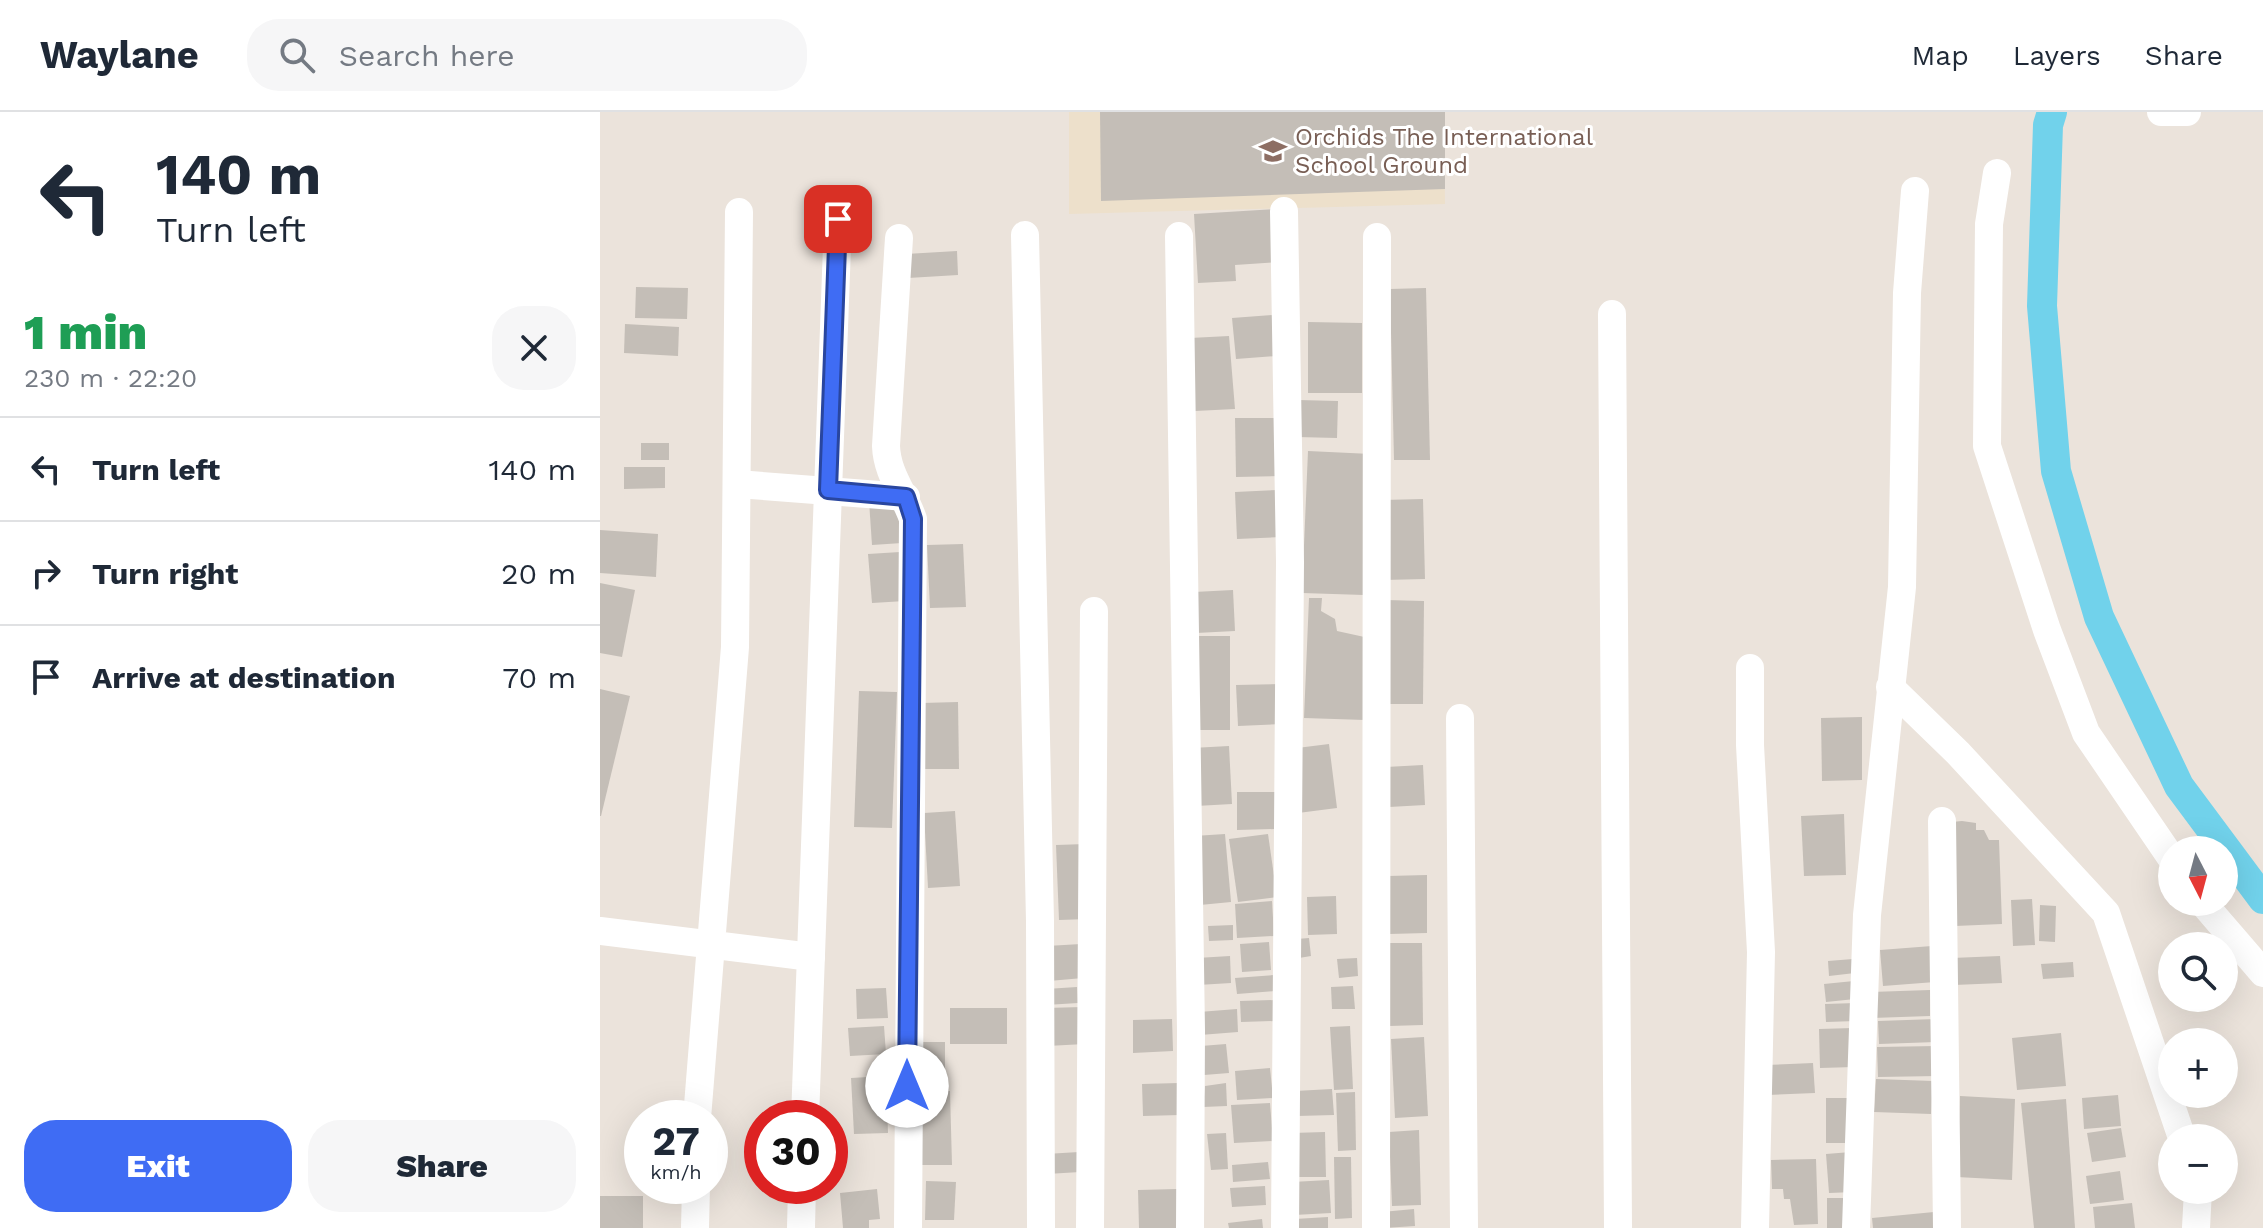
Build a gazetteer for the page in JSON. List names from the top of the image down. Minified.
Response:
{"places":{"school or university":["Orchids The International School Ground"]},"north":"bottom","page":{"header":"Waylane","search":"Search here","nav":["Map","Layers","Share"],"turn":["140 m","Turn left"],"heading":["1 min","230 m · 22:20"],"list":[{"name":"Turn left","value":"140 m"},{"name":"Turn right","value":"20 m"},{"name":"Arrive at destination","value":"70 m"}],"map_buttons":["+","−"],"speed":"27 km/h","limit":"30","buttons":["Exit","Share"]}}
